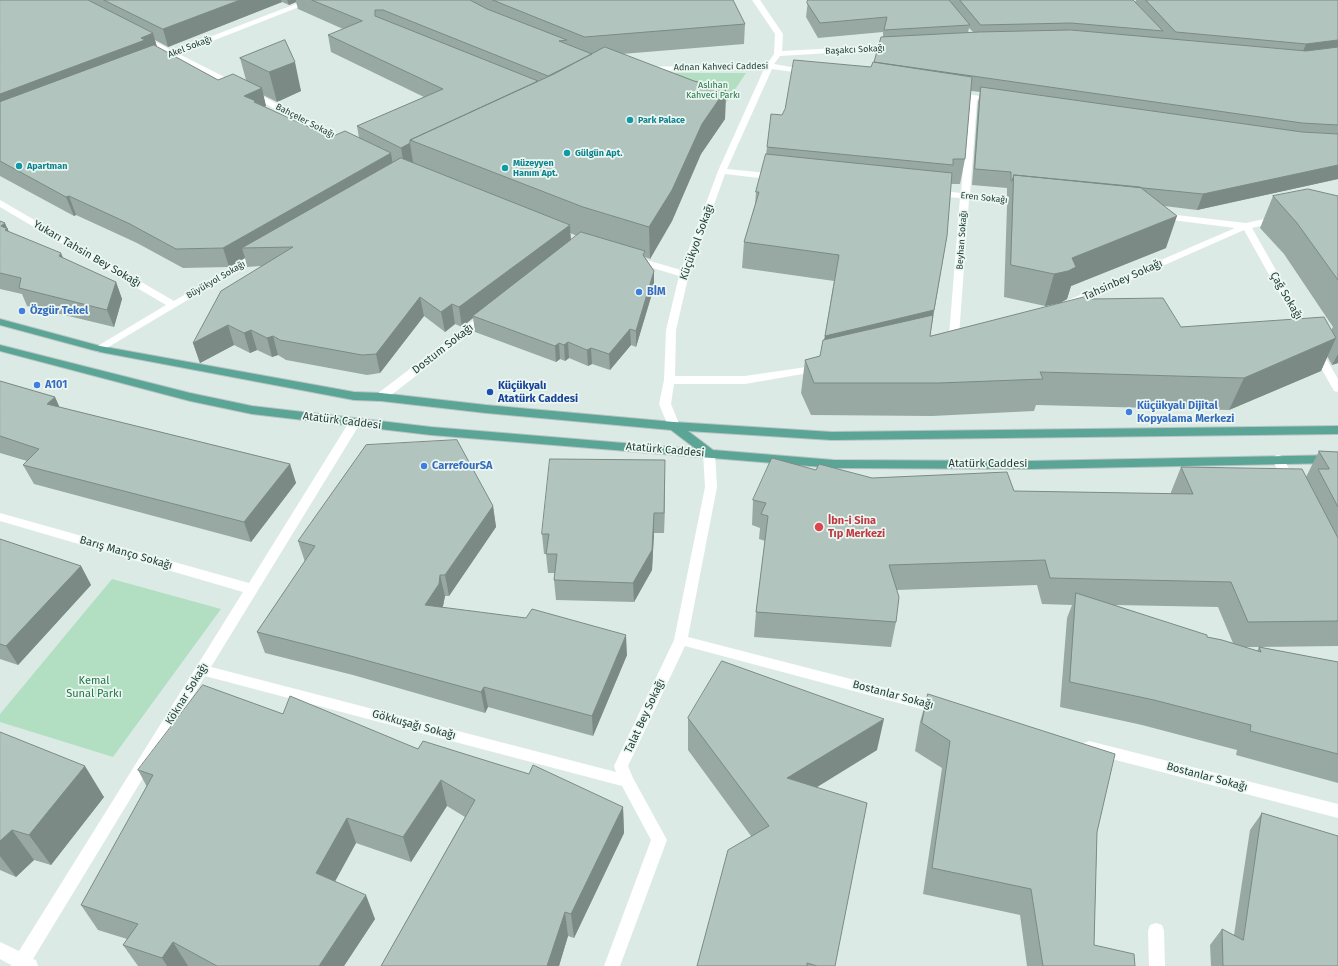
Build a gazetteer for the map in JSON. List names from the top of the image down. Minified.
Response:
{"streets":{"main road":["Atatürk Caddesi"],"street":["Akel Sokağı","Başakcı Sokağı","Adnan Kahveci Caddesi","Bahçeler Sokağı","Eren Sokağı","Beyhan Sokağı","Küçükyol Sokağı","Yukarı Tahsin Bey Sokağı","Büyükyol Sokağı","Tahsinbey Sokağı","Çağ Sokağı","Dostum Sokağı","Barış Manço Sokağı","Köknar Sokağı","Bostanlar Sokağı","Talat Bey Sokağı","Gökkuşağı Sokağı"]},"crossings":[["Akel Sokağı","Bahçeler Sokağı"],["Başakcı Sokağı","Küçükyol Sokağı"],["Adnan Kahveci Caddesi","Küçükyol Sokağı"],["Eren Sokağı","Beyhan Sokağı"],["Yukarı Tahsin Bey Sokağı","Büyükyol Sokağı"],["Tahsinbey Sokağı","Çağ Sokağı"],["Atatürk Caddesi","Köknar Sokağı"],["Atatürk Caddesi","Talat Bey Sokağı"],["Barış Manço Sokağı","Köknar Sokağı"],["Köknar Sokağı","Gökkuşağı Sokağı"],["Bostanlar Sokağı","Talat Bey Sokağı"],["Talat Bey Sokağı","Gökkuşağı Sokağı"]],"parks":["Aslıhan Kahveci Parkı","Kemal Sunal Parkı"],"places":["Park Palace","Gülgün Apt.","Apartman","Müzeyyen Hanım Apt.","BİM","Özgür Tekel","A101","Küçükyalı Atatürk Caddesi","Küçükyalı Dijital Kopyalama Merkezi","CarrefourSA","İbn-i Sina Tıp Merkezi"]}
